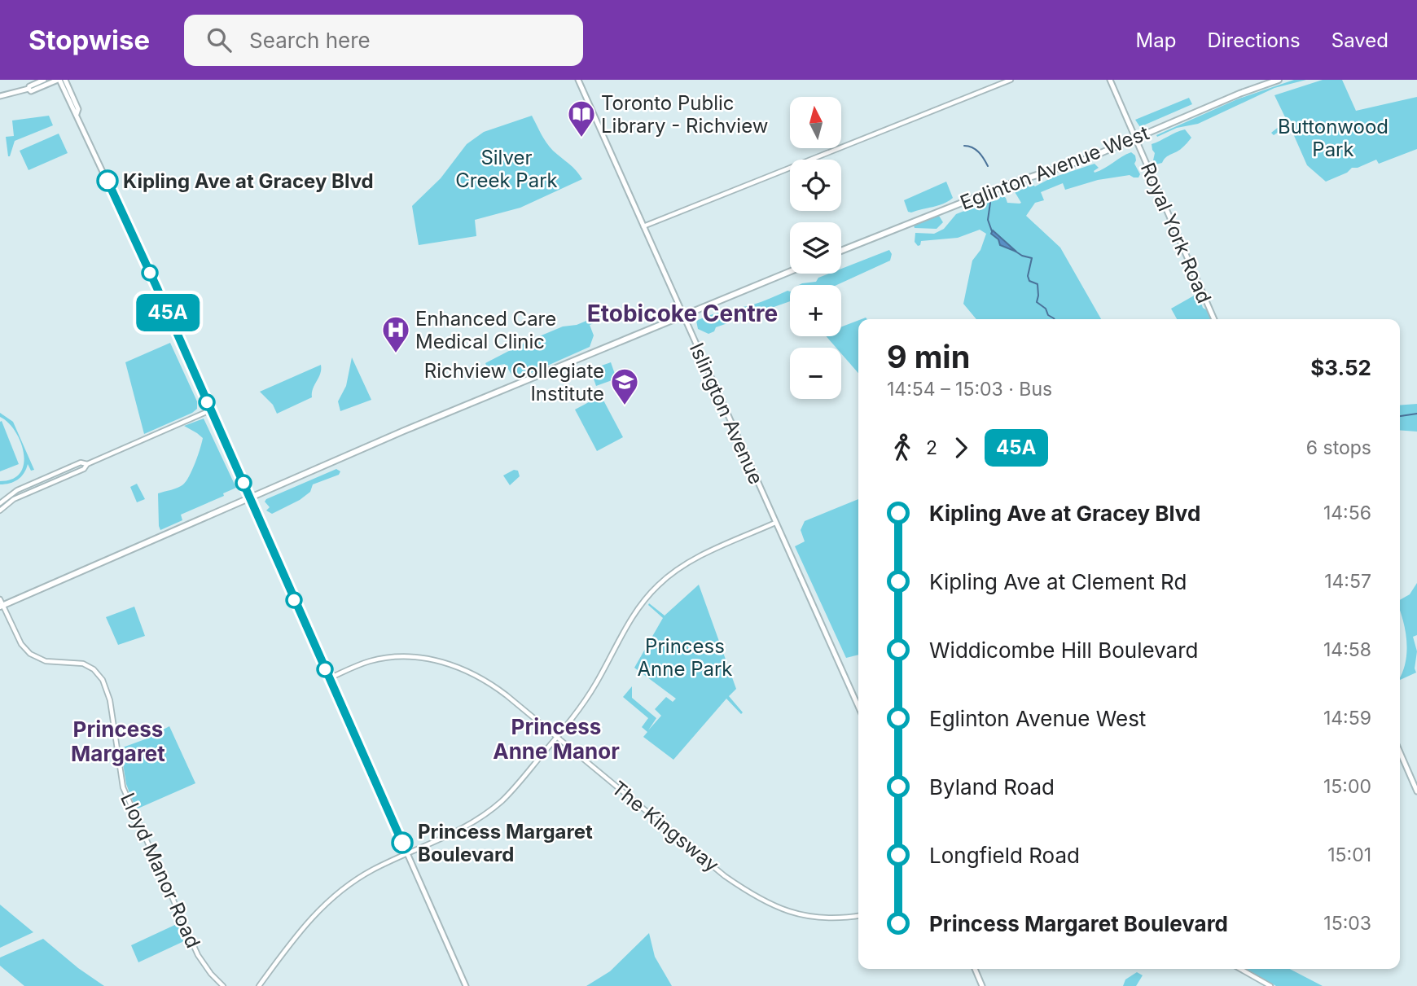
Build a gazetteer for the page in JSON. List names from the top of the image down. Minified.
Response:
{"streets":{"main road":["Eglinton Avenue West","Royal York Road","Islington Avenue"],"street":["The Kingsway","Lloyd Manor Road"]},"crossings":[["Eglinton Avenue West","Royal York Road"]],"districts":["Etobicoke Centre","Princess Anne Manor","Princess Margaret"],"parks":["Buttonwood Park","Silver Creek Park","Princess Anne Park"],"places":{"library":["Toronto Public Library - Richview"],"other":["Kipling Ave at Gracey Blvd","Princess Margaret Boulevard"],"hospital":["Enhanced Care Medical Clinic"],"school or university":["Richview Collegiate Institute"]},"lines":["bus line 45A"],"north":"top","page":{"header":"Stopwise","search":"Search here","nav":["Map","Directions","Saved"],"on_map":"45A","map_buttons":["+","−"],"heading":["9 min","14:54 – 15:03 · Bus","$3.52"],"legs":["2","45A","6 stops"],"list":[{"name":"Kipling Ave at Gracey Blvd","value":"14:56"},{"name":"Kipling Ave at Clement Rd","value":"14:57"},{"name":"Widdicombe Hill Boulevard","value":"14:58"},{"name":"Eglinton Avenue West","value":"14:59"},{"name":"Byland Road","value":"15:00"},{"name":"Longfield Road","value":"15:01"},{"name":"Princess Margaret Boulevard","value":"15:03"}]}}
